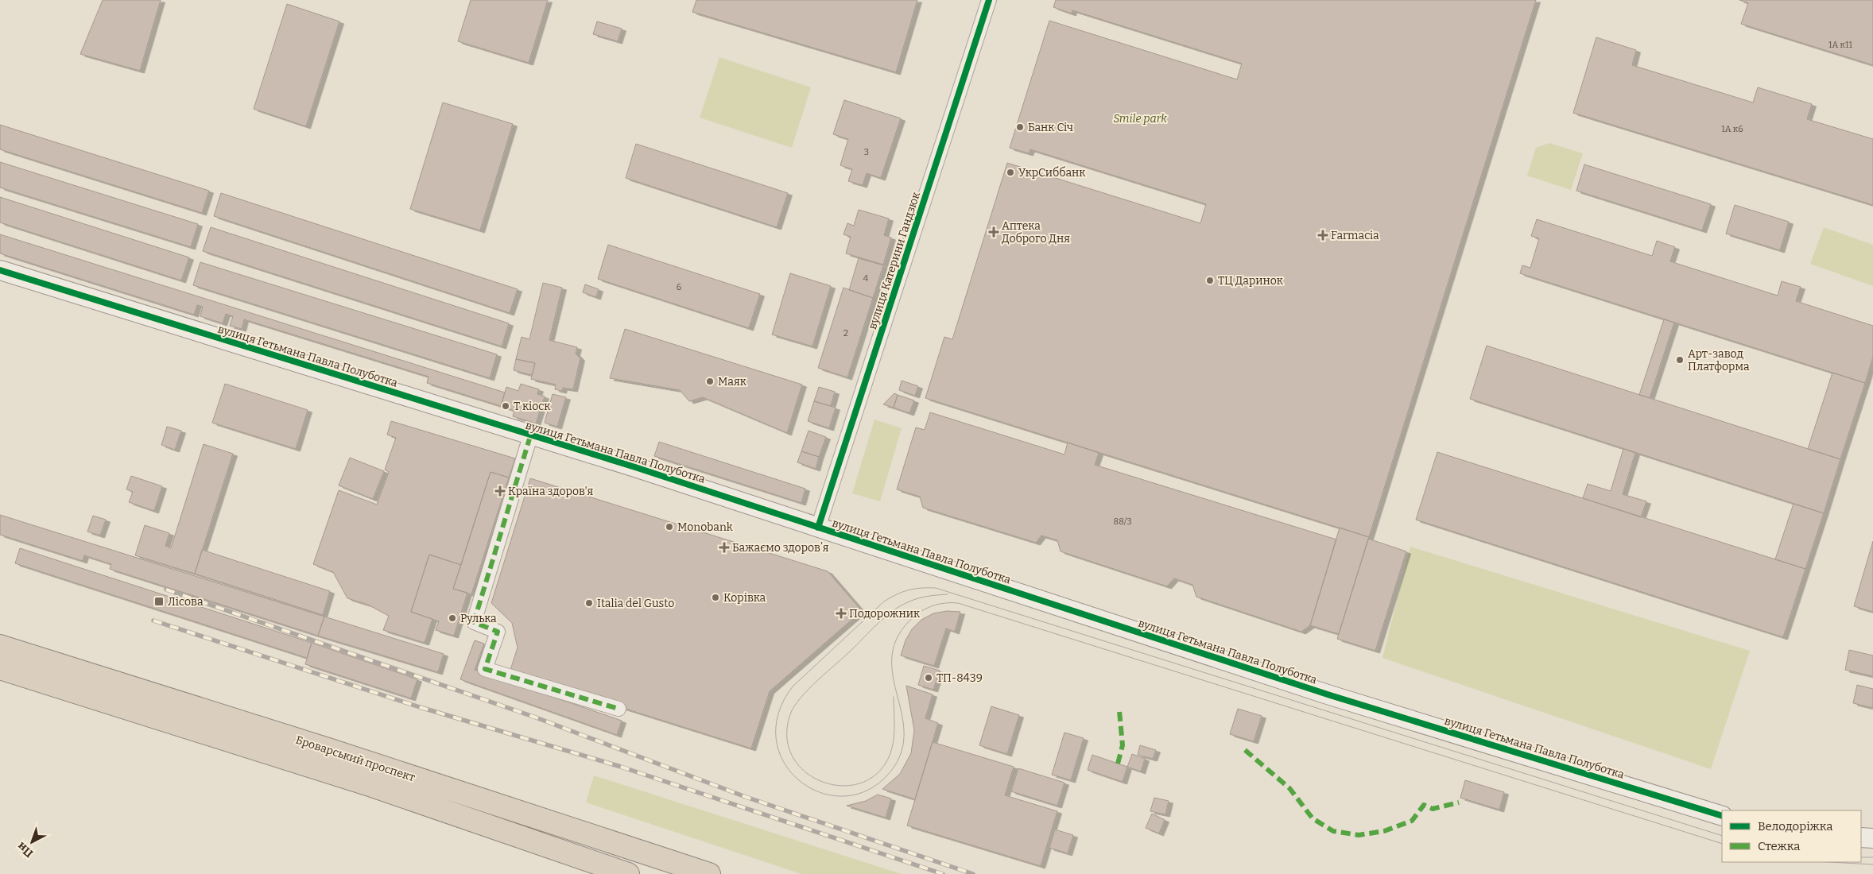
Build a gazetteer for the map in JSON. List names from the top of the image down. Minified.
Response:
{"streets":{"highway":["Броварський проспект"],"street":["вулиця Катерини Гандзюк","вулиця Гетьмана Павла Полуботка"]},"crossings":[["вулиця Катерини Гандзюк","вулиця Гетьмана Павла Полуботка"]],"parks":["Smile park"],"places":{"other":["Банк Січ","УкрСиббанк","ТЦ Даринок","Арт-завод Платформа","Маяк","Т кіоск","Monobank","Корівка","Italia del Gusto","Рулька","ТП-8439"],"health":["Аптека Доброго Дня","Farmacia","Країна здоров'я","Бажаємо здоровʼя","Подорожник"],"transit":["Лісова"]},"house_numbers":["1А к11","1А к6","3","4","6","2","88/3"],"legend":["Велодоріжка","Стежка"],"north":"bottom left"}
